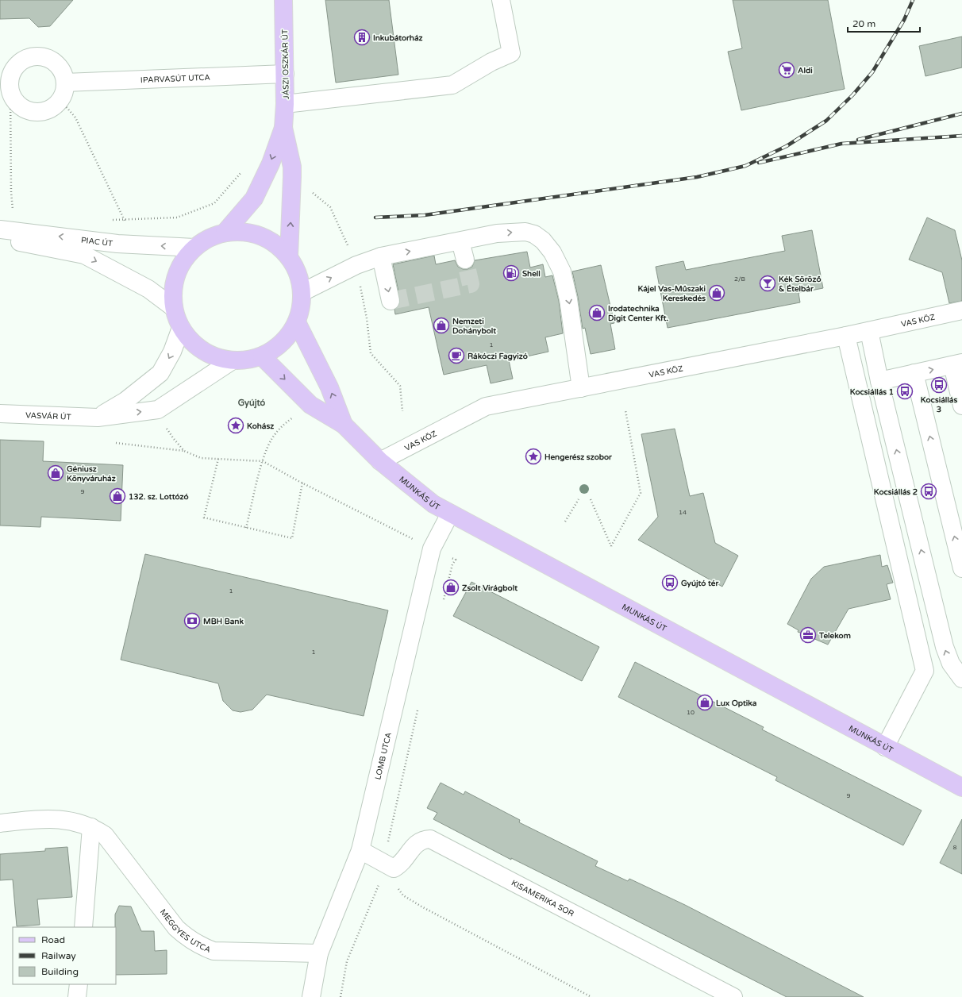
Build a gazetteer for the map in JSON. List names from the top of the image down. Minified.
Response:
{"streets":{"main road":["JÁSZI OSZKÁR ÚT","MUNKÁS ÚT"],"street":["IPARVASÚT UTCA","PIAC ÚT","VAS KÖZ","VASVÁR ÚT","LOMB UTCA","KISAMERIKA SOR","MEGGYES UTCA"]},"crossings":[["JÁSZI OSZKÁR ÚT","IPARVASÚT UTCA"],["VAS KÖZ","MUNKÁS ÚT"],["MUNKÁS ÚT","LOMB UTCA"],["LOMB UTCA","MEGGYES UTCA"]],"one_way":["VASVÁR ÚT"],"districts":["Gyújtó"],"places":{"building":["Inkubátorház"],"supermarket":["Aldi"],"fuel station":["Shell"],"bar":["Kék Söröző & Ételbár"],"shop":["Kájel Vas-Műszaki Kereskedés","Irodatechnika Digit Center Kft.","Nemzeti Dohánybolt","Géniusz Könyváruház","132. sz. Lottózó","Zsolt Virágbolt","Lux Optika"],"cafe":["Rákóczi Fagyizó"],"bus stop":["Kocsiállás 3","Kocsiállás 1","Kocsiállás 2","Gyújtó tér"],"place":["Kohász","Hengerész szobor"],"bank":["MBH Bank"],"office":["Telekom"]},"house_numbers":["2/B","1","9","14","1","1","10","9","8"],"legend":["Road","Railway","Building"],"scale_bar":"20 m"}
